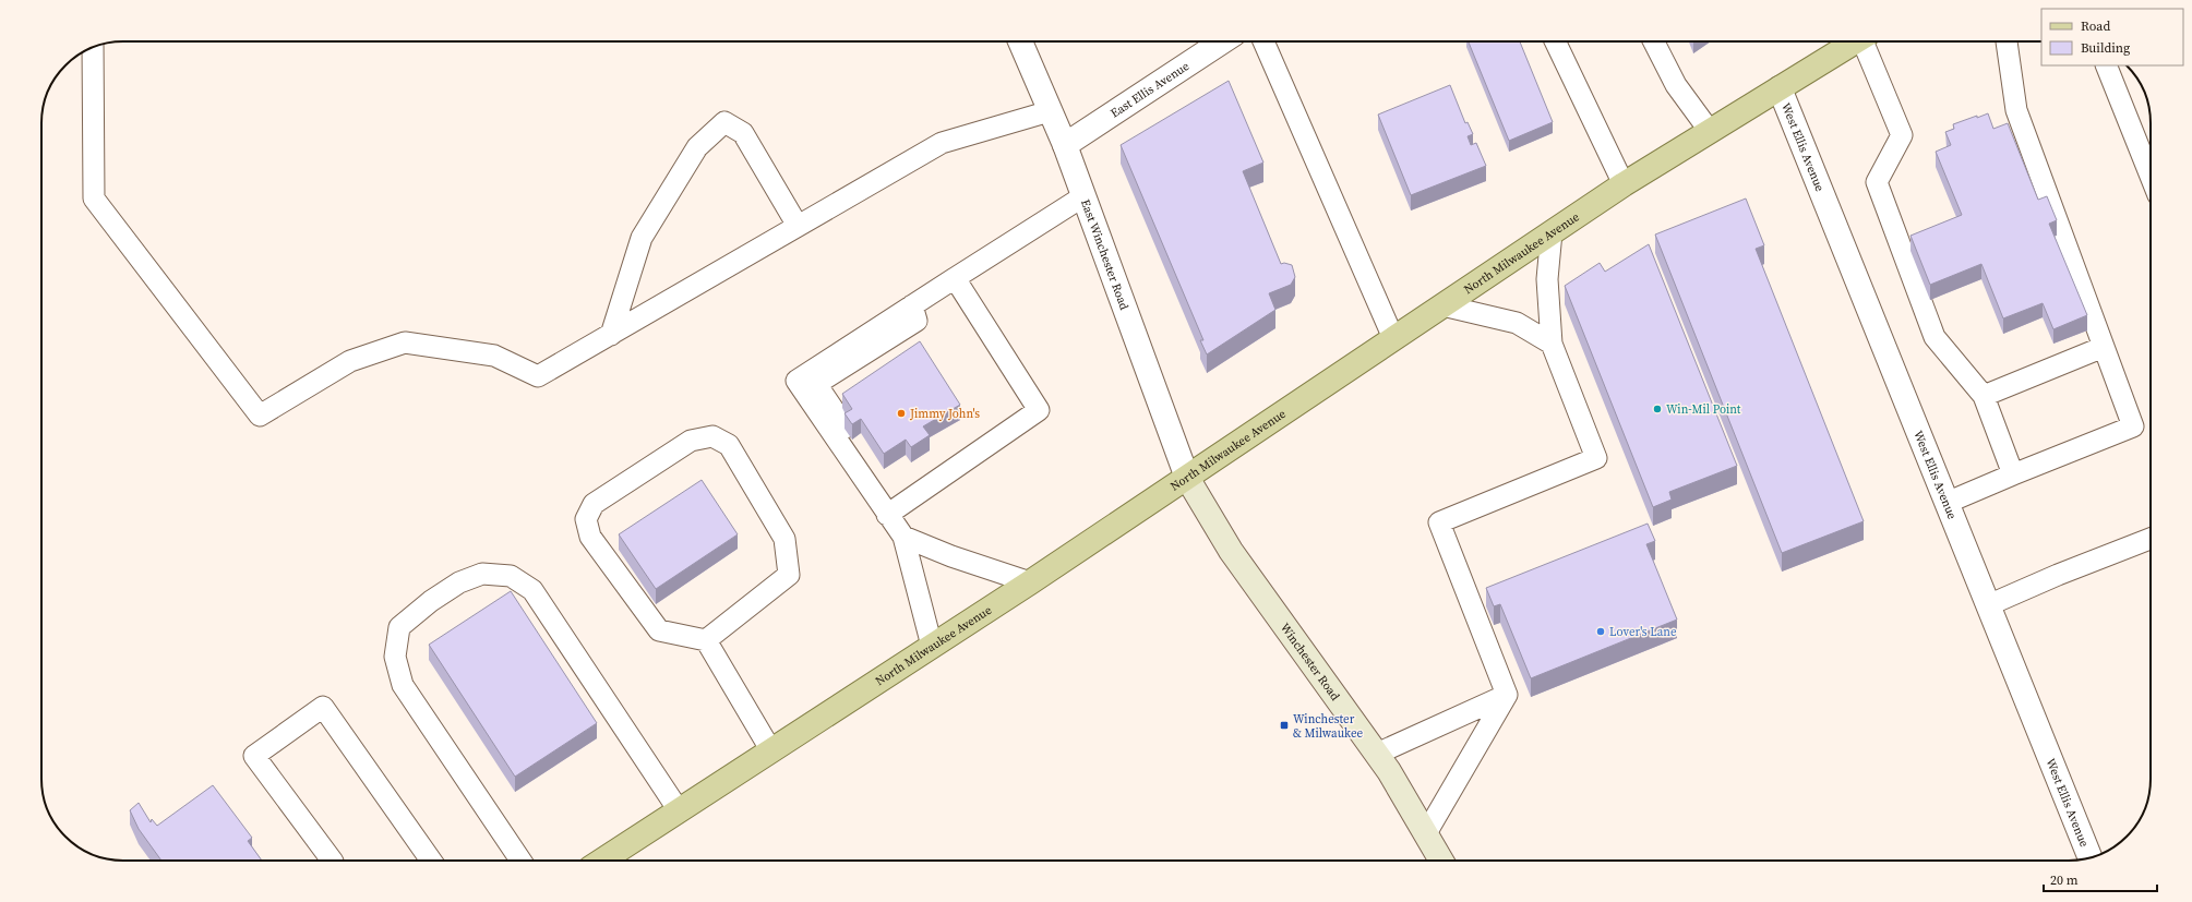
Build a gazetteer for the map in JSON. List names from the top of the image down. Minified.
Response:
{"streets":{"main road":["North Milwaukee Avenue","Winchester Road"],"street":["East Ellis Avenue","West Ellis Avenue","East Winchester Road"]},"crossings":[["East Ellis Avenue","East Winchester Road"],["West Ellis Avenue","North Milwaukee Avenue"],["North Milwaukee Avenue","East Winchester Road"],["North Milwaukee Avenue","Winchester Road"],["East Winchester Road","Winchester Road"]],"places":{"other":["Win-Mil Point","Jimmy John's","Lover's Lane"],"transit":["Winchester & Milwaukee"]},"legend":["Road","Building"],"scale_bar":"20 m"}
